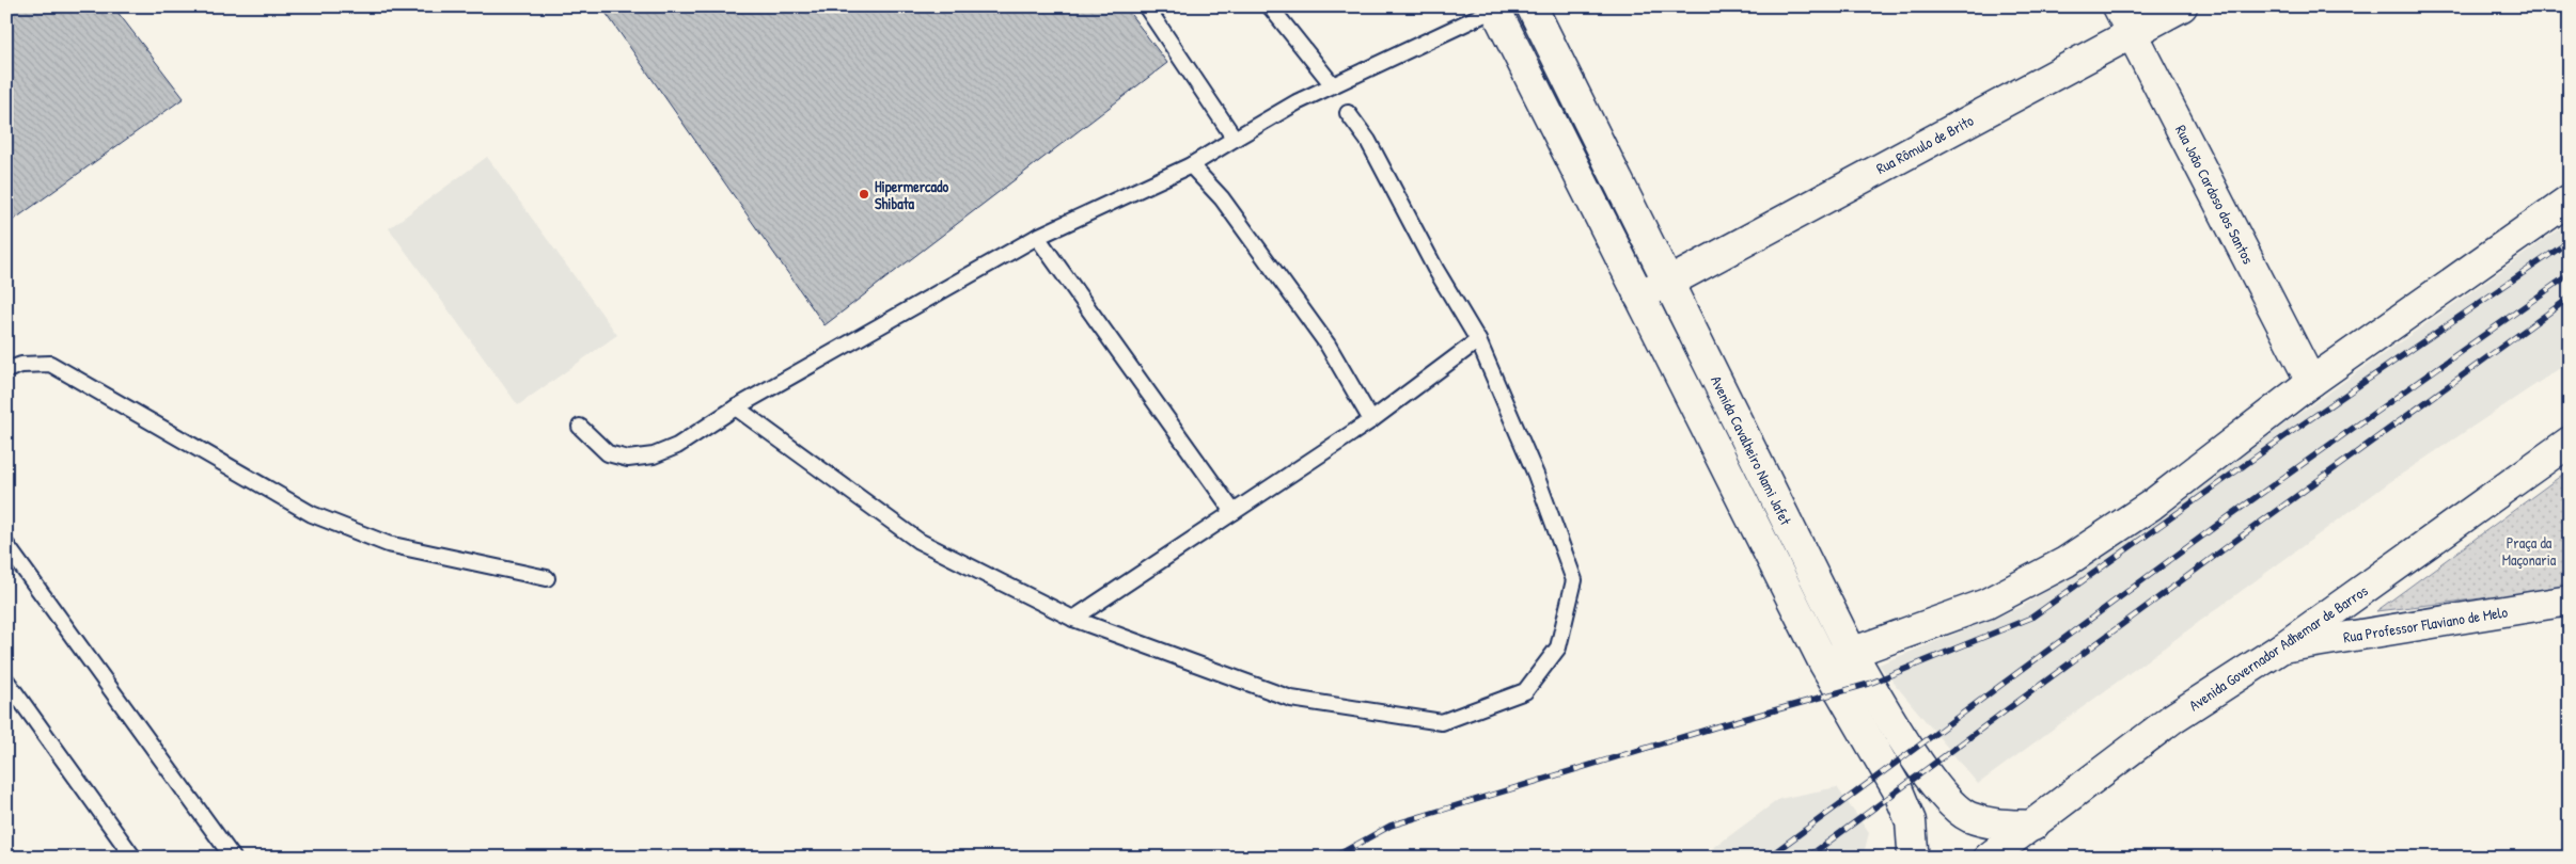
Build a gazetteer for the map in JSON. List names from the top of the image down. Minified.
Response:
{"streets":{"main road":["Rua Rômulo de Brito","Rua João Cardoso dos Santos","Avenida Cavalheiro Nami Jafet","Rua Professor Flaviano de Melo","Avenida Governador Adhemar de Barros"]},"crossings":[["Rua Rômulo de Brito","Rua João Cardoso dos Santos"],["Rua Rômulo de Brito","Avenida Cavalheiro Nami Jafet"],["Avenida Cavalheiro Nami Jafet","Avenida Governador Adhemar de Barros"],["Rua Professor Flaviano de Melo","Avenida Governador Adhemar de Barros"]],"parks":["Praça da Maçonaria"],"places":["Hipermercado Shibata"]}
